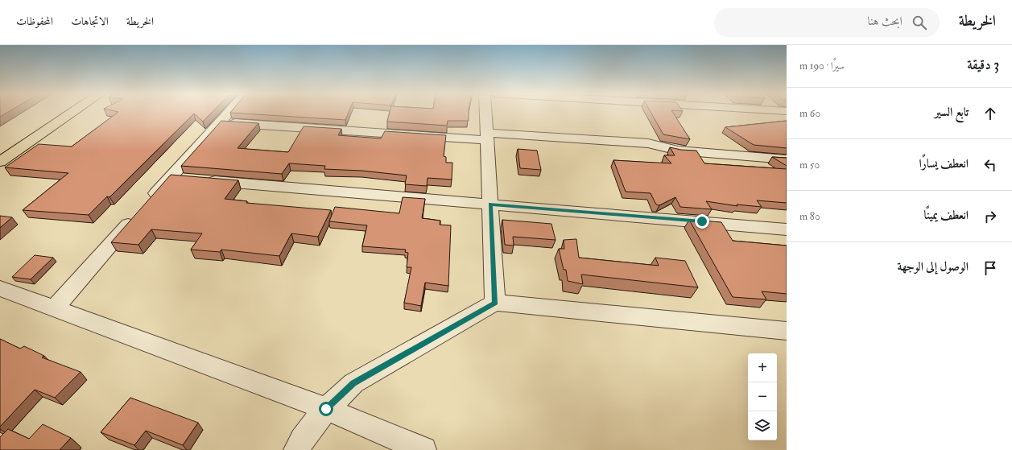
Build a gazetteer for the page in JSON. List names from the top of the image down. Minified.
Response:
{"page":{"header":"الخريطة","search":"ابحث هنا","nav":["الخريطة","الاتجاهات","المحفوظات"],"heading":["3 دقيقة","سيرًا · 190 m"],"list":[["تابع السير","60 m"],["انعطف يسارًا","50 m"],["انعطف يمينًا","80 m"],"الوصول إلى الوجهة"],"map_buttons":["+","−"]}}
